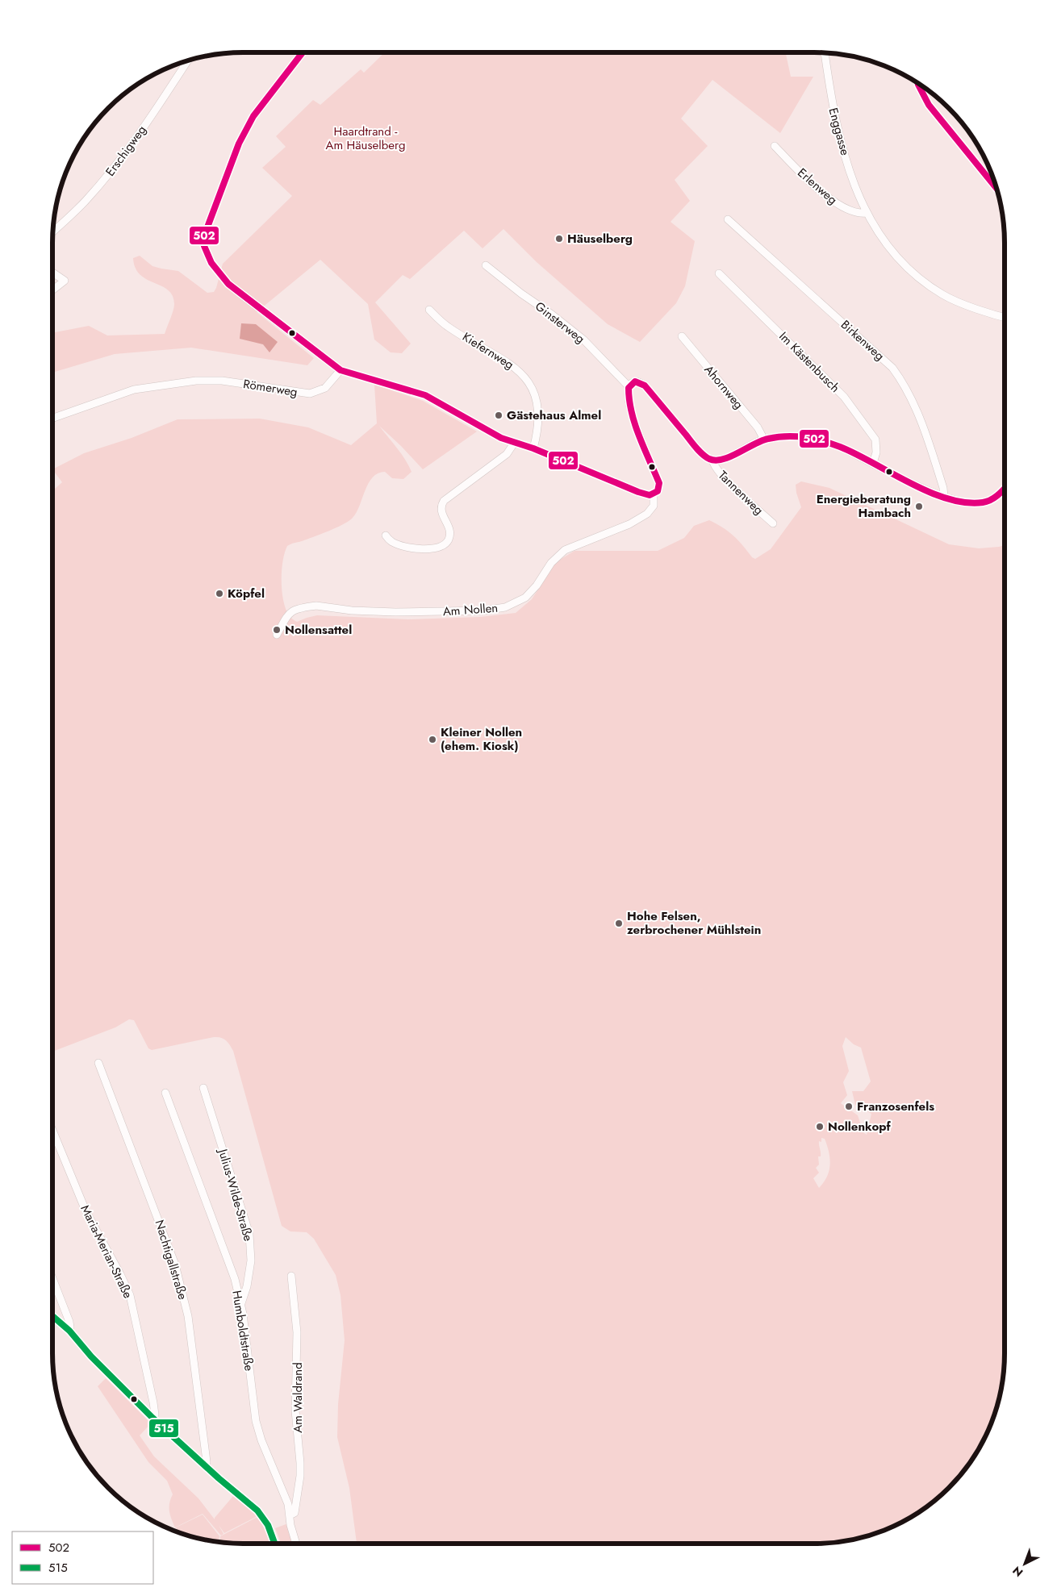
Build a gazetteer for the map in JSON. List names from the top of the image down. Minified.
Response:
{"streets":{"street":["Enggasse","Erschigweg","Erlenweg","Ginsterweg","Birkenweg","Kiefernweg","Im Kästenbusch","Ahornweg","Römerweg","Tannenweg","Am Nollen","Julius-Wilde-Straße","Maria-Merian-Straße","Nachtigallstraße","Humboldtstraße","Am Waldrand"]},"crossings":[["Enggasse","Erlenweg"],["Ginsterweg","Am Nollen"],["Julius-Wilde-Straße","Humboldtstraße"],["Humboldtstraße","Am Waldrand"]],"parks":["Haardtrand - Am Häuselberg"],"places":["Häuselberg","Gästehaus Almel","Energieberatung Hambach","Köpfel","Nollensattel","Kleiner Nollen (ehem. Kiosk)","Hohe Felsen, zerbrochener Mühlstein","Franzosenfels","Nollenkopf"],"lines":["transit line 502","transit line 515"],"legend":["502","515"],"north":"bottom left"}
